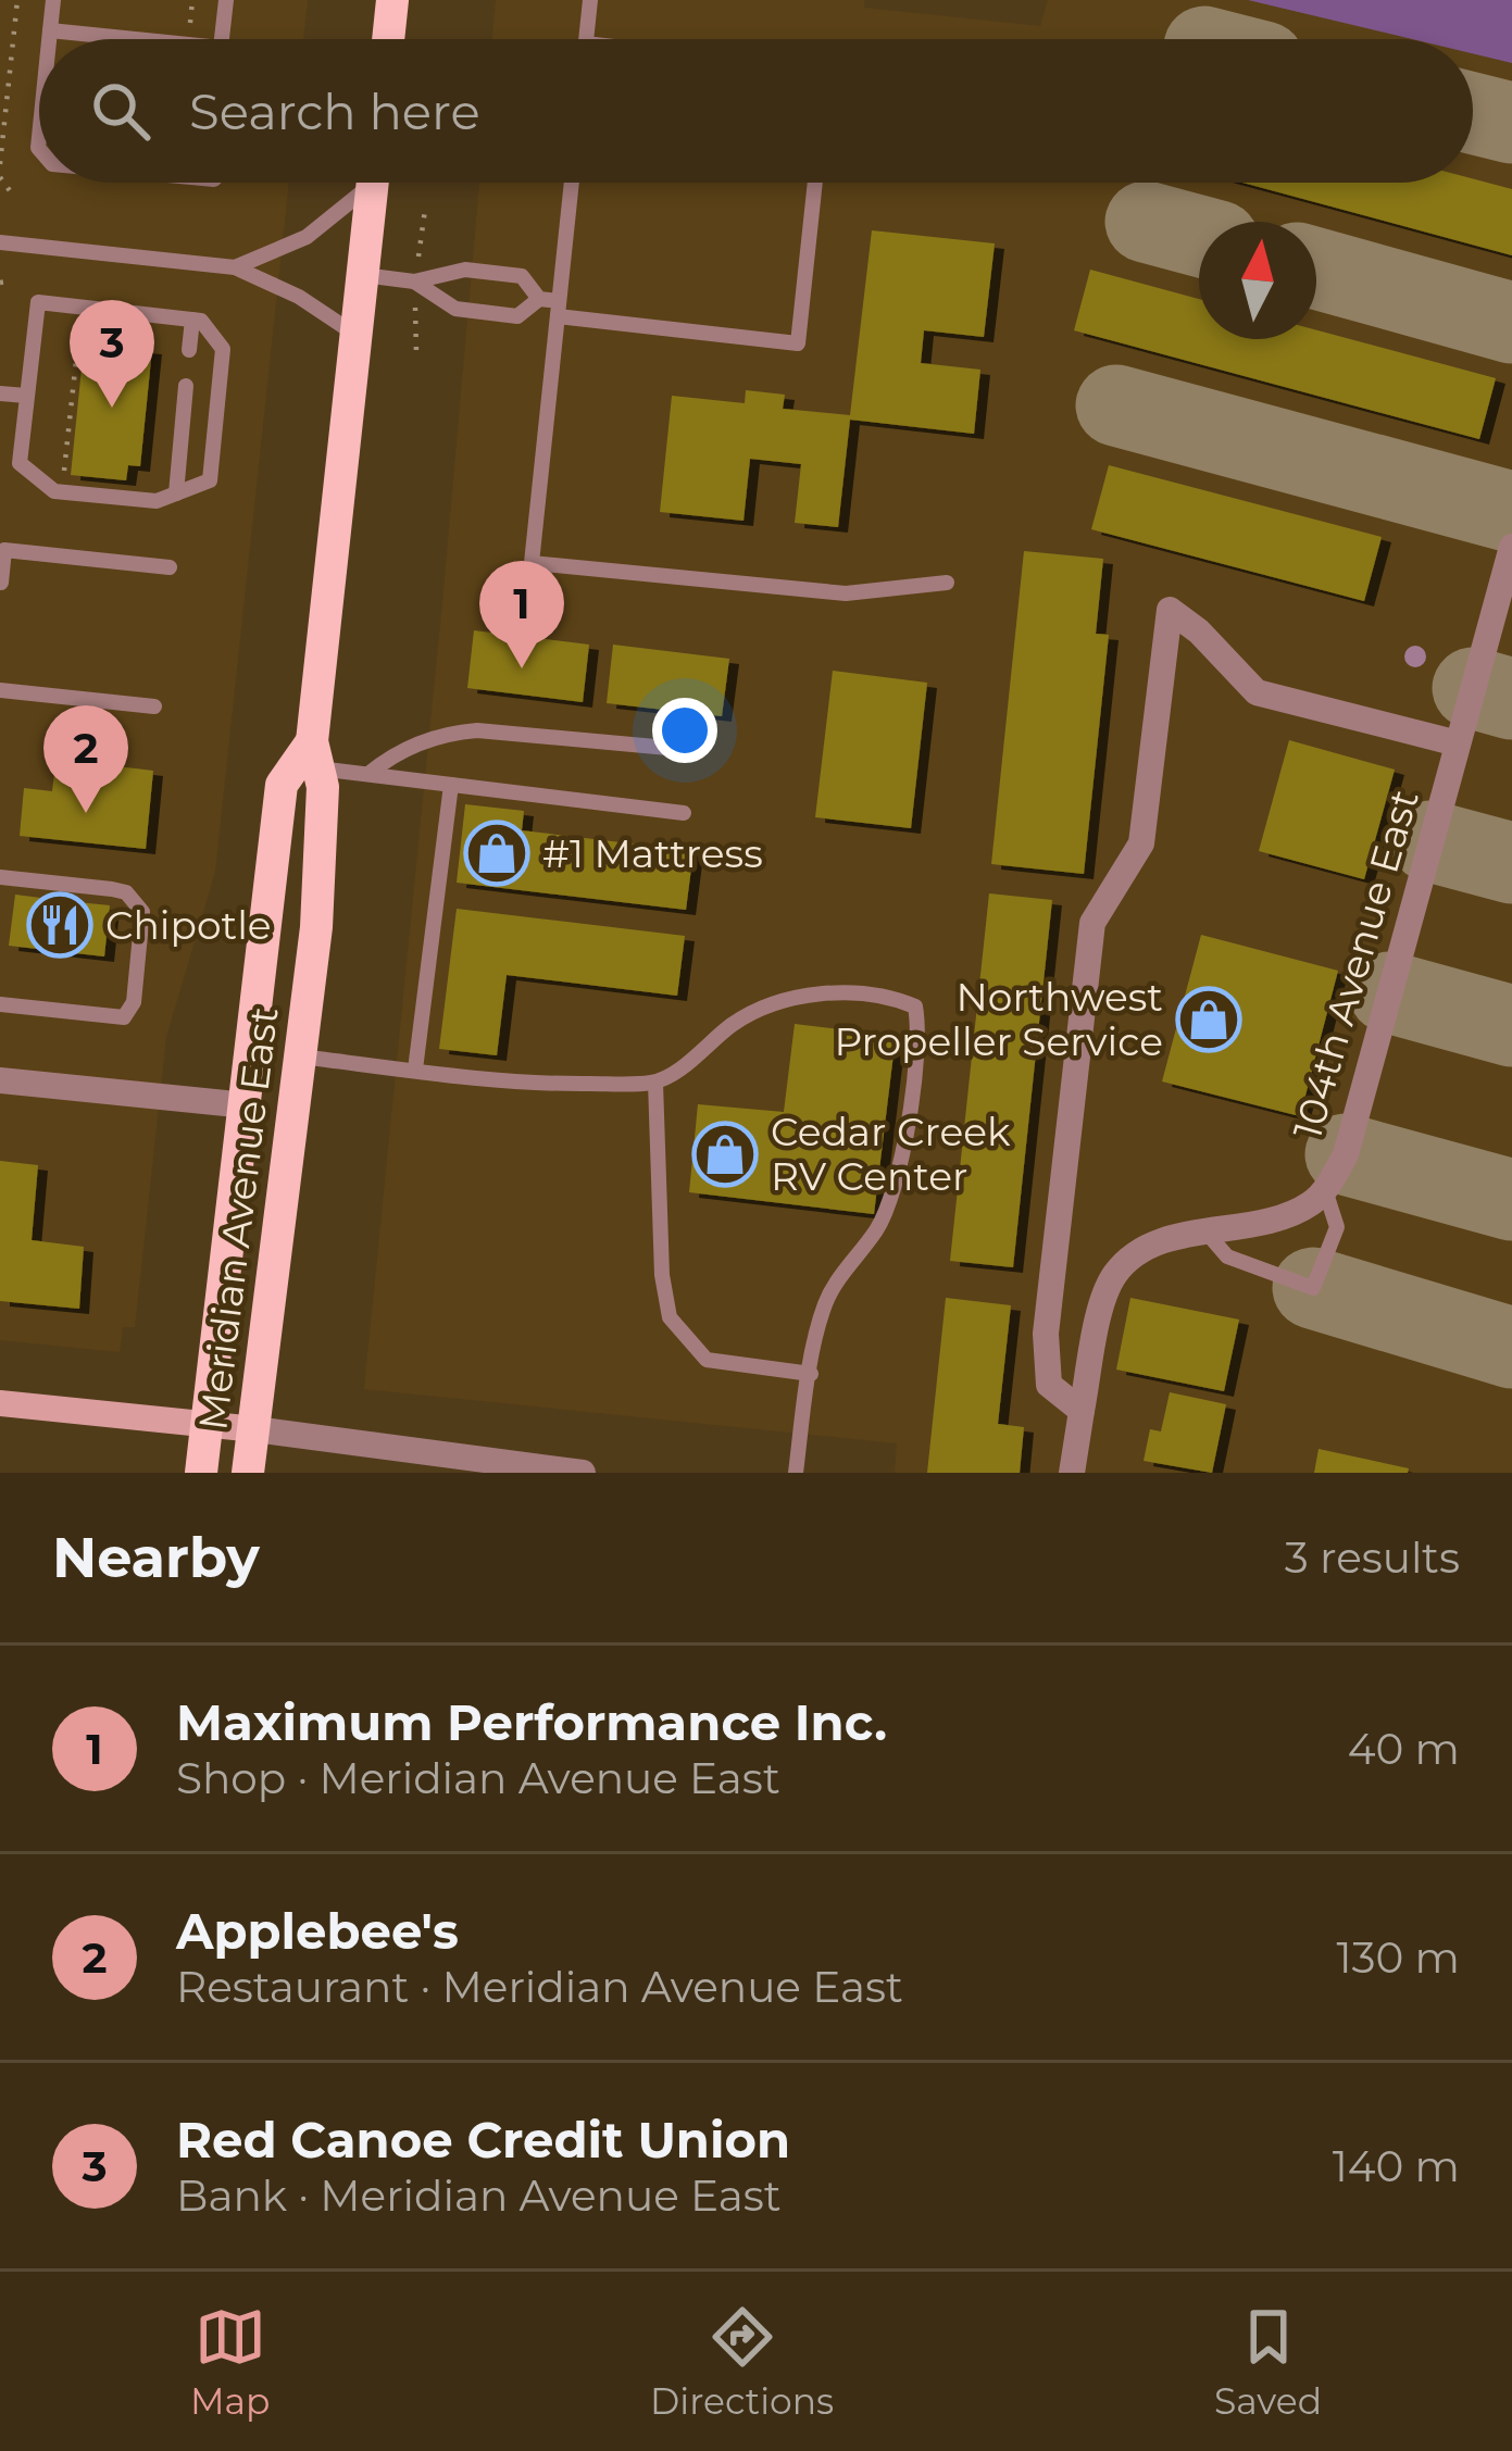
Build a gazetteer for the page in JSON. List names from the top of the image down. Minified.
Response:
{"streets":{"main road":["Meridian Avenue East"],"street":["104th Avenue East"]},"places":{"shop":["#1 Mattress","Northwest Propeller Service","Cedar Creek RV Center"],"restaurant":["Chipotle"]},"north":"top","page":{"search":"Search here","pins":["3","1","2"],"heading":["Nearby","3 results"],"list":[{"mark":"1","name":"Maximum Performance Inc.","note":"Shop · Meridian Avenue East","value":"40 m"},{"mark":"2","name":"Applebee's","note":"Restaurant · Meridian Avenue East","value":"130 m"},{"mark":"3","name":"Red Canoe Credit Union","note":"Bank · Meridian Avenue East","value":"140 m"}],"nav":["Map","Directions","Saved"]}}
